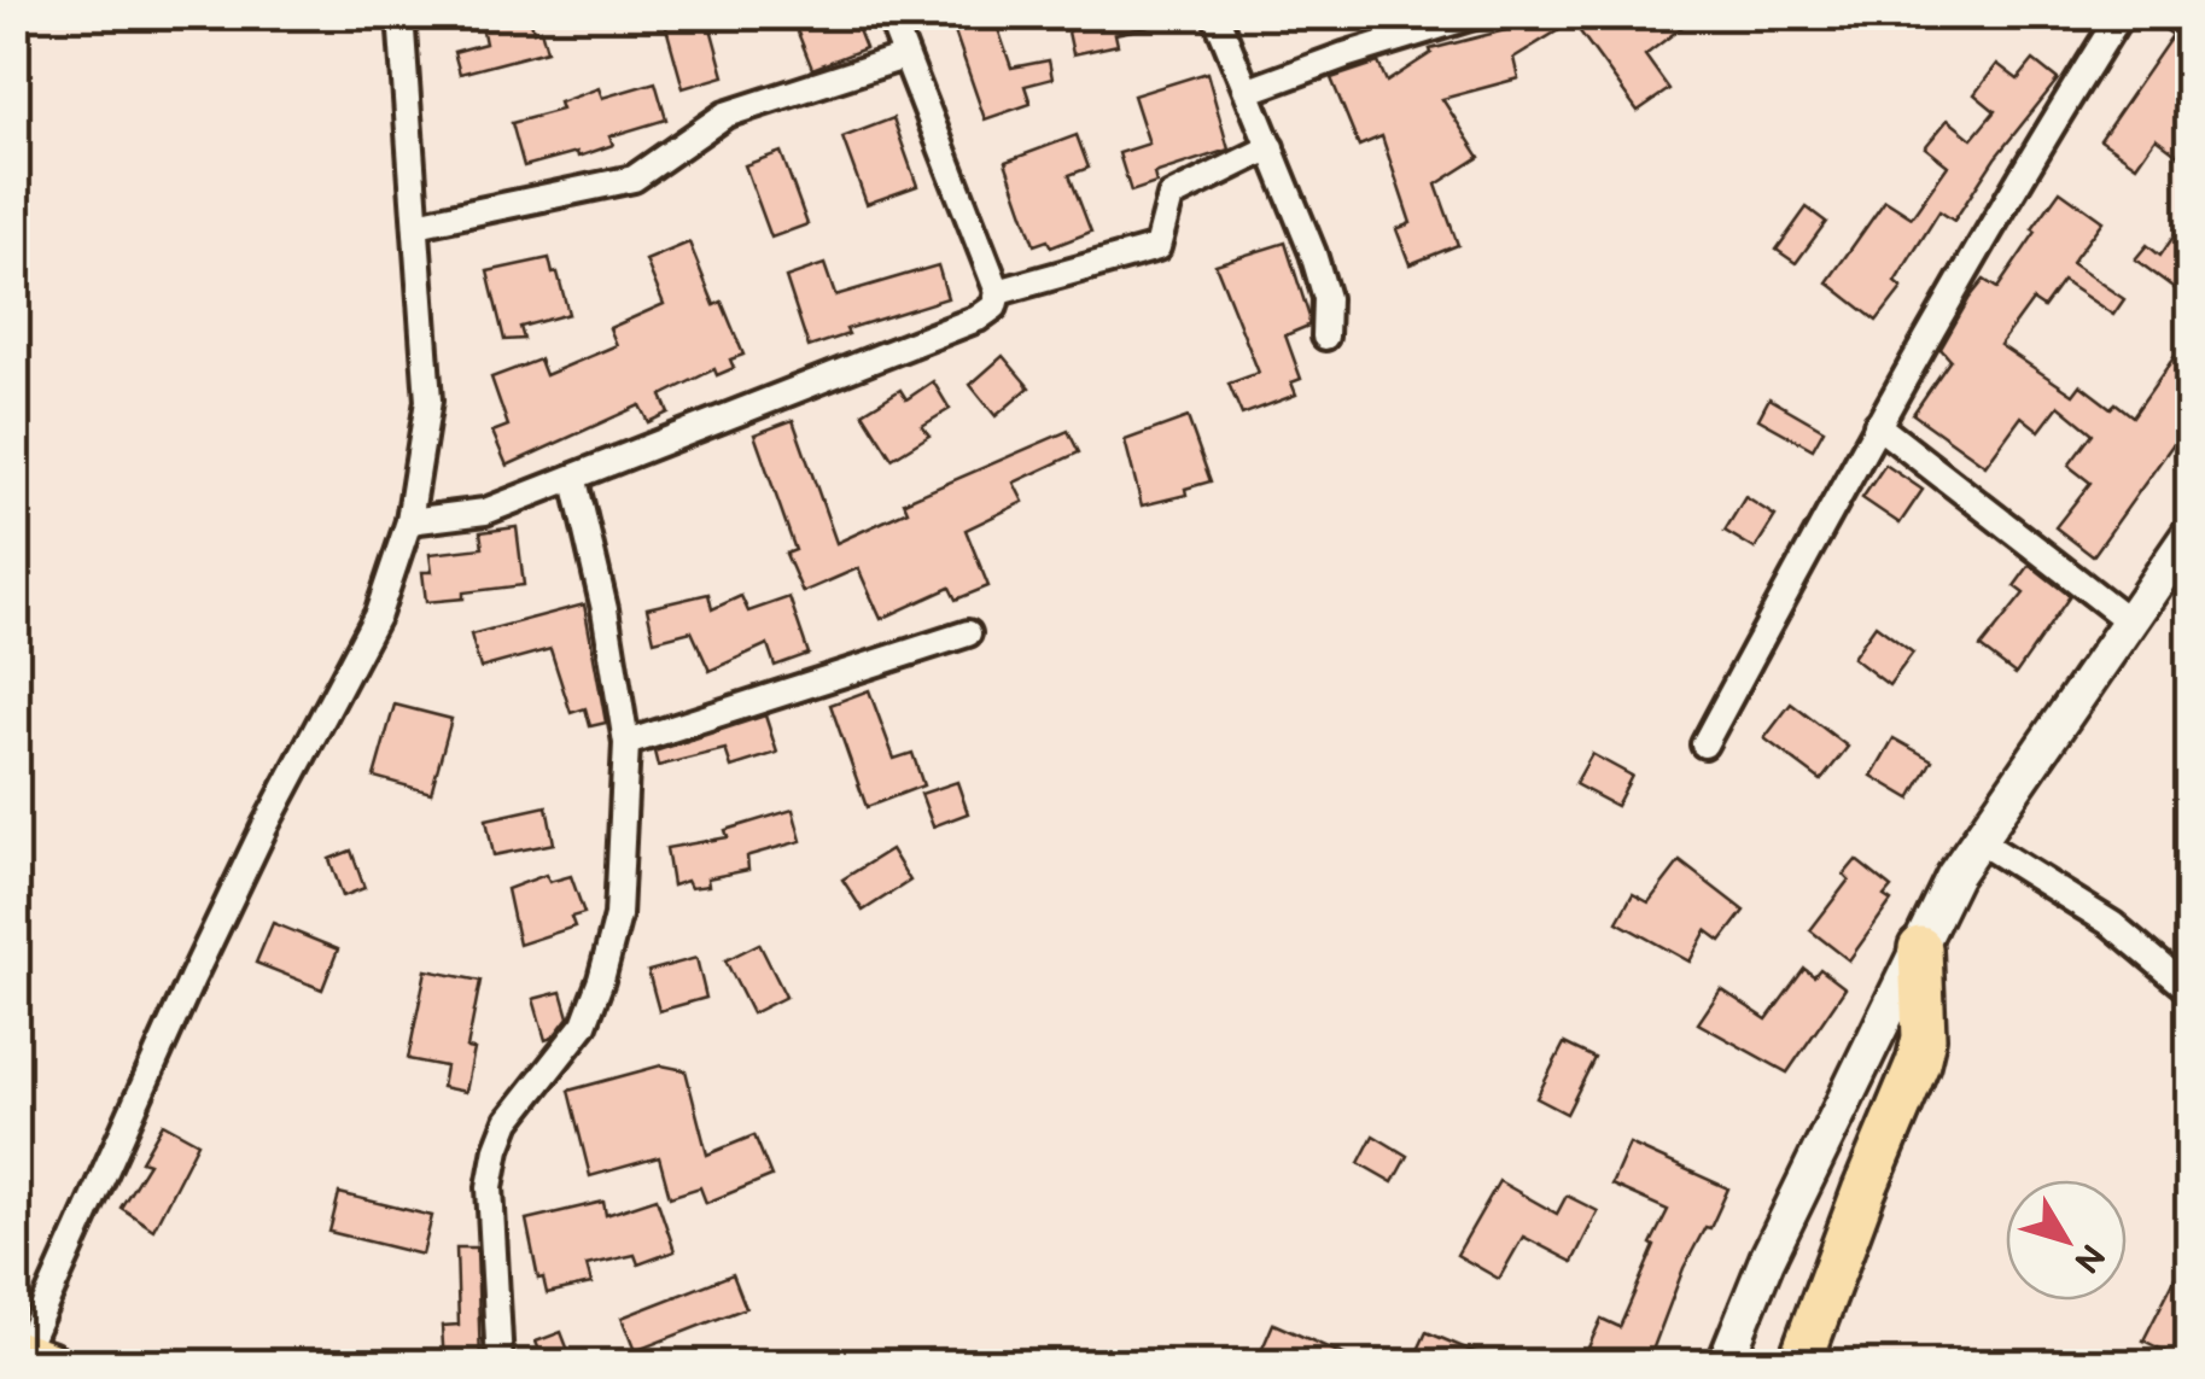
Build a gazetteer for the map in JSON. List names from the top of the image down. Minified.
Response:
{"north":"bottom right"}
